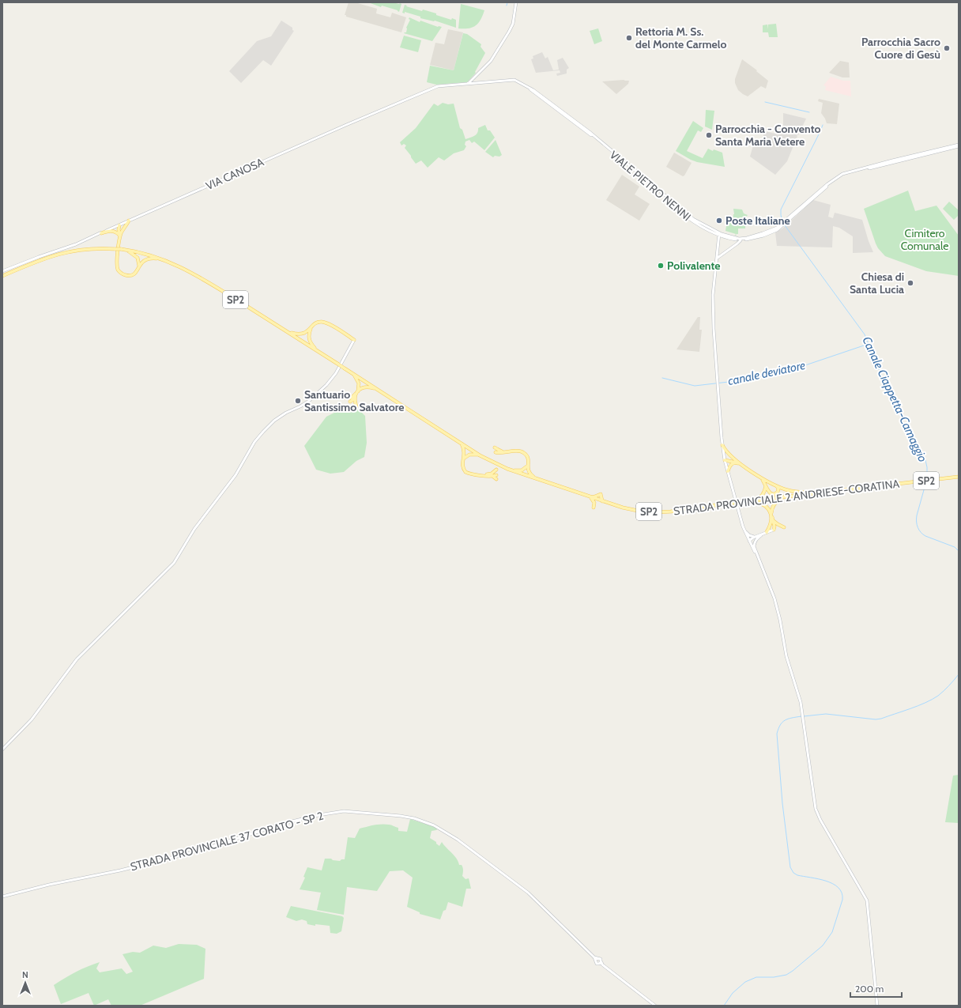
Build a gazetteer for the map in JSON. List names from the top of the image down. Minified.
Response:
{"streets":{"main road":["VIA CANOSA","VIALE PIETRO NENNI","SP2","STRADA PROVINCIALE 2 ANDRIESE-CORATINA","STRADA PROVINCIALE 37 CORATO - SP 2"]},"crossings":[["VIA CANOSA","VIALE PIETRO NENNI"]],"water":["canale deviatore","Canale Ciappetta-Camaggio"],"parks":["Cimitero Comunale"],"places":["Rettoria M. Ss. del Monte Carmelo","Parrocchia Sacro Cuore di Gesù","Parrocchia - Convento Santa Maria Vetere","Poste Italiane","Polivalente","Chiesa di Santa Lucia","Santuario Santissimo Salvatore"],"scale_bar":"200 m","north":"top"}
